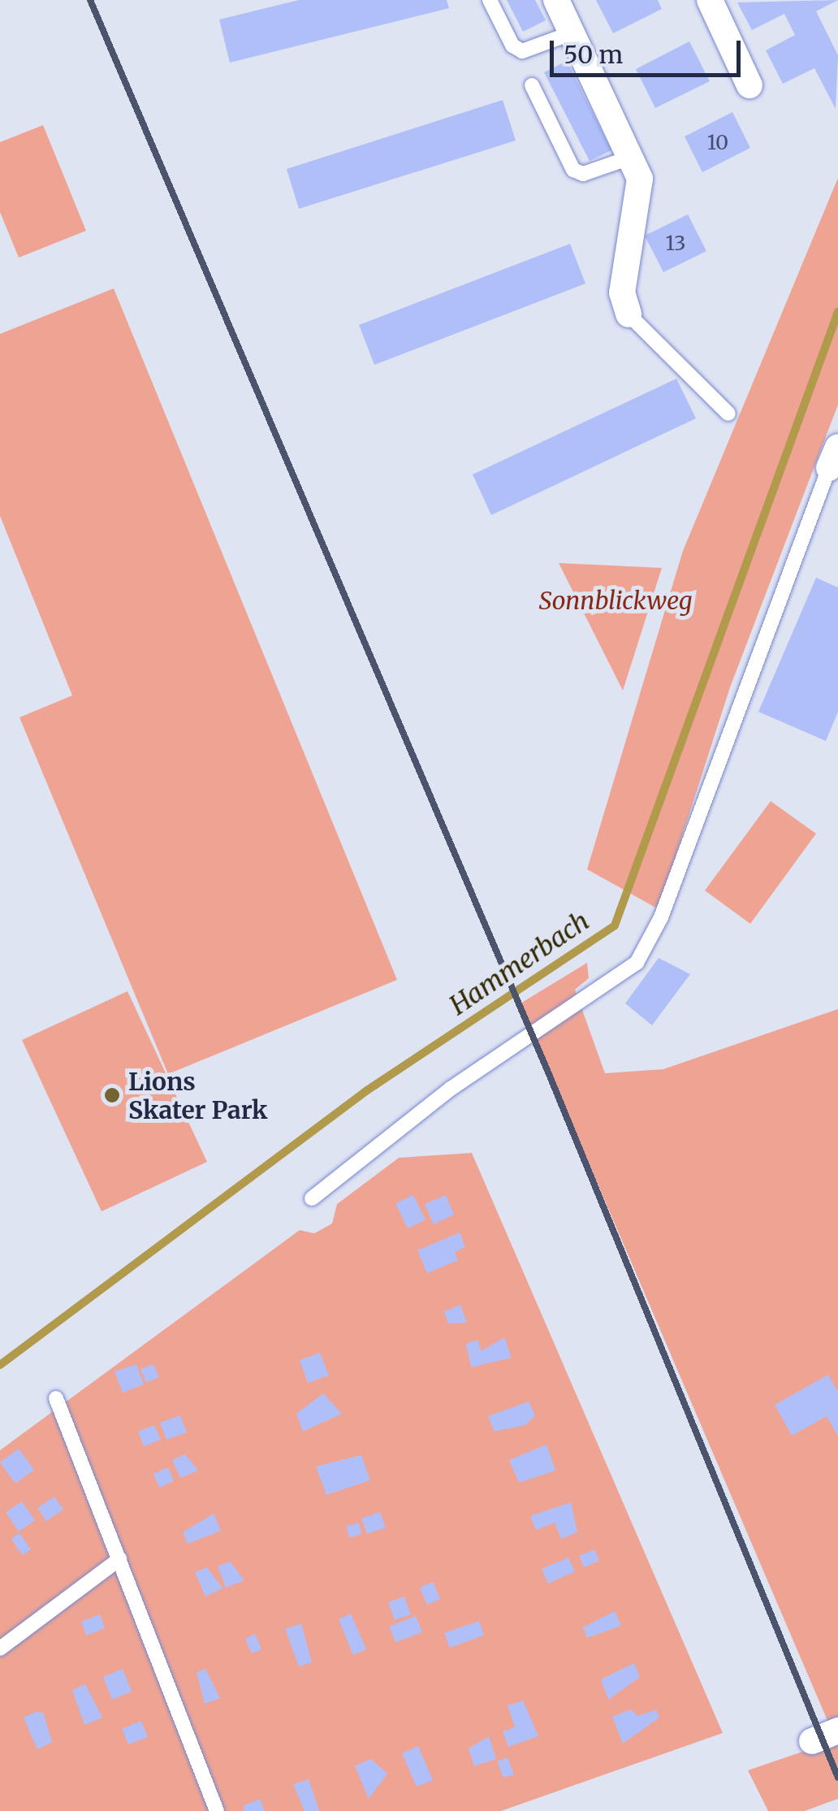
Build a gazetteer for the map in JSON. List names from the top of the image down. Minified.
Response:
{"water":["Hammerbach"],"parks":["Sonnblickweg"],"places":["Lions Skater Park"],"house_numbers":["10","13"],"scale_bar":"50 m"}
